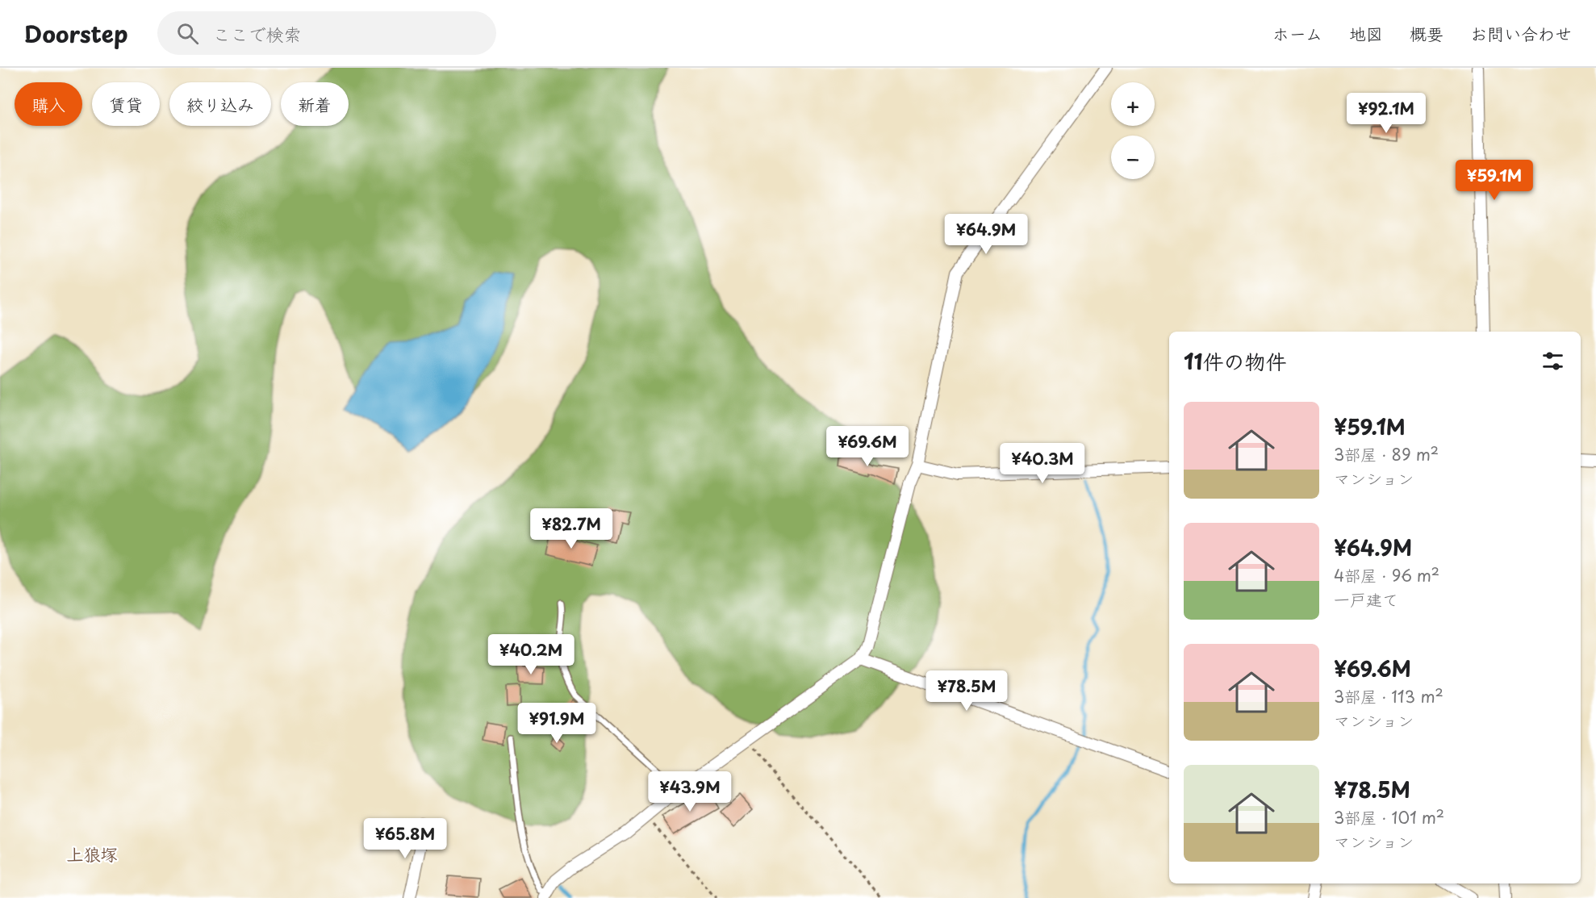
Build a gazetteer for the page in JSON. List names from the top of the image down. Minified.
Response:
{"districts":["上狼塚"],"page":{"header":"Doorstep","search":"ここで検索","nav":["ホーム","地図","概要","お問い合わせ"],"map_buttons":["+","−"],"chip":["購入","賃貸","絞り込み","新着"],"price":["¥92.1M","¥59.1M","¥64.9M","¥69.6M","¥40.3M","¥82.7M","¥40.2M","¥78.5M","¥91.9M","¥43.9M","¥65.8M"],"heading":"11件の物件","list":[{"name":"¥59.1M","note":"3部屋 · 89 m² · マンション"},{"name":"¥64.9M","note":"4部屋 · 96 m² · 一戸建て"},{"name":"¥69.6M","note":"3部屋 · 113 m² · マンション"},{"name":"¥78.5M","note":"3部屋 · 101 m² · マンション"}]}}
